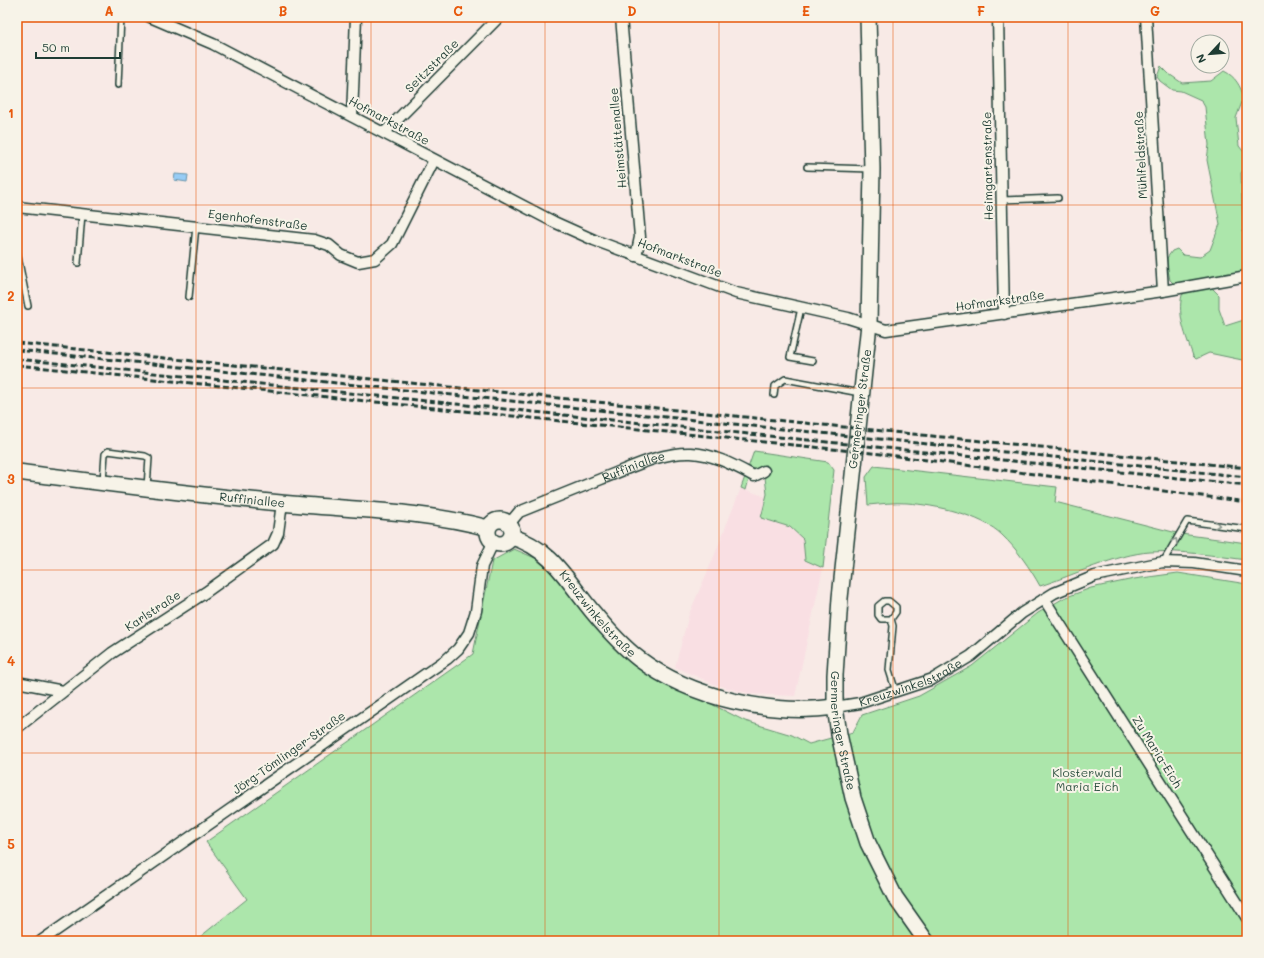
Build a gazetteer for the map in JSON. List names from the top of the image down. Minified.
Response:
{"streets":{"main road":["Germeringer Straße","Ruffiniallee","Kreuzwinkelstraße"],"street":["Seitzstraße","Hofmarkstraße","Heimstättenallee","Mühlfeldstraße","Heimgartenstraße","Egenhofenstraße","Karlstraße","Zu Maria-Eich","Jörg-Tömlinger-Straße"]},"crossings":[["Seitzstraße","Hofmarkstraße"],["Hofmarkstraße","Heimstättenallee"],["Hofmarkstraße","Mühlfeldstraße"],["Hofmarkstraße","Heimgartenstraße"],["Hofmarkstraße","Egenhofenstraße"],["Hofmarkstraße","Germeringer Straße"],["Germeringer Straße","Kreuzwinkelstraße"],["Ruffiniallee","Karlstraße"],["Ruffiniallee","Kreuzwinkelstraße"],["Ruffiniallee","Jörg-Tömlinger-Straße"],["Kreuzwinkelstraße","Zu Maria-Eich"],["Kreuzwinkelstraße","Jörg-Tömlinger-Straße"]],"parks":["Klosterwald Maria Eich"],"scale_bar":"50 m","north":"bottom left","grid":{"columns":["A","B","C","D","E","F","G"],"rows":["1","2","3","4","5"]}}
